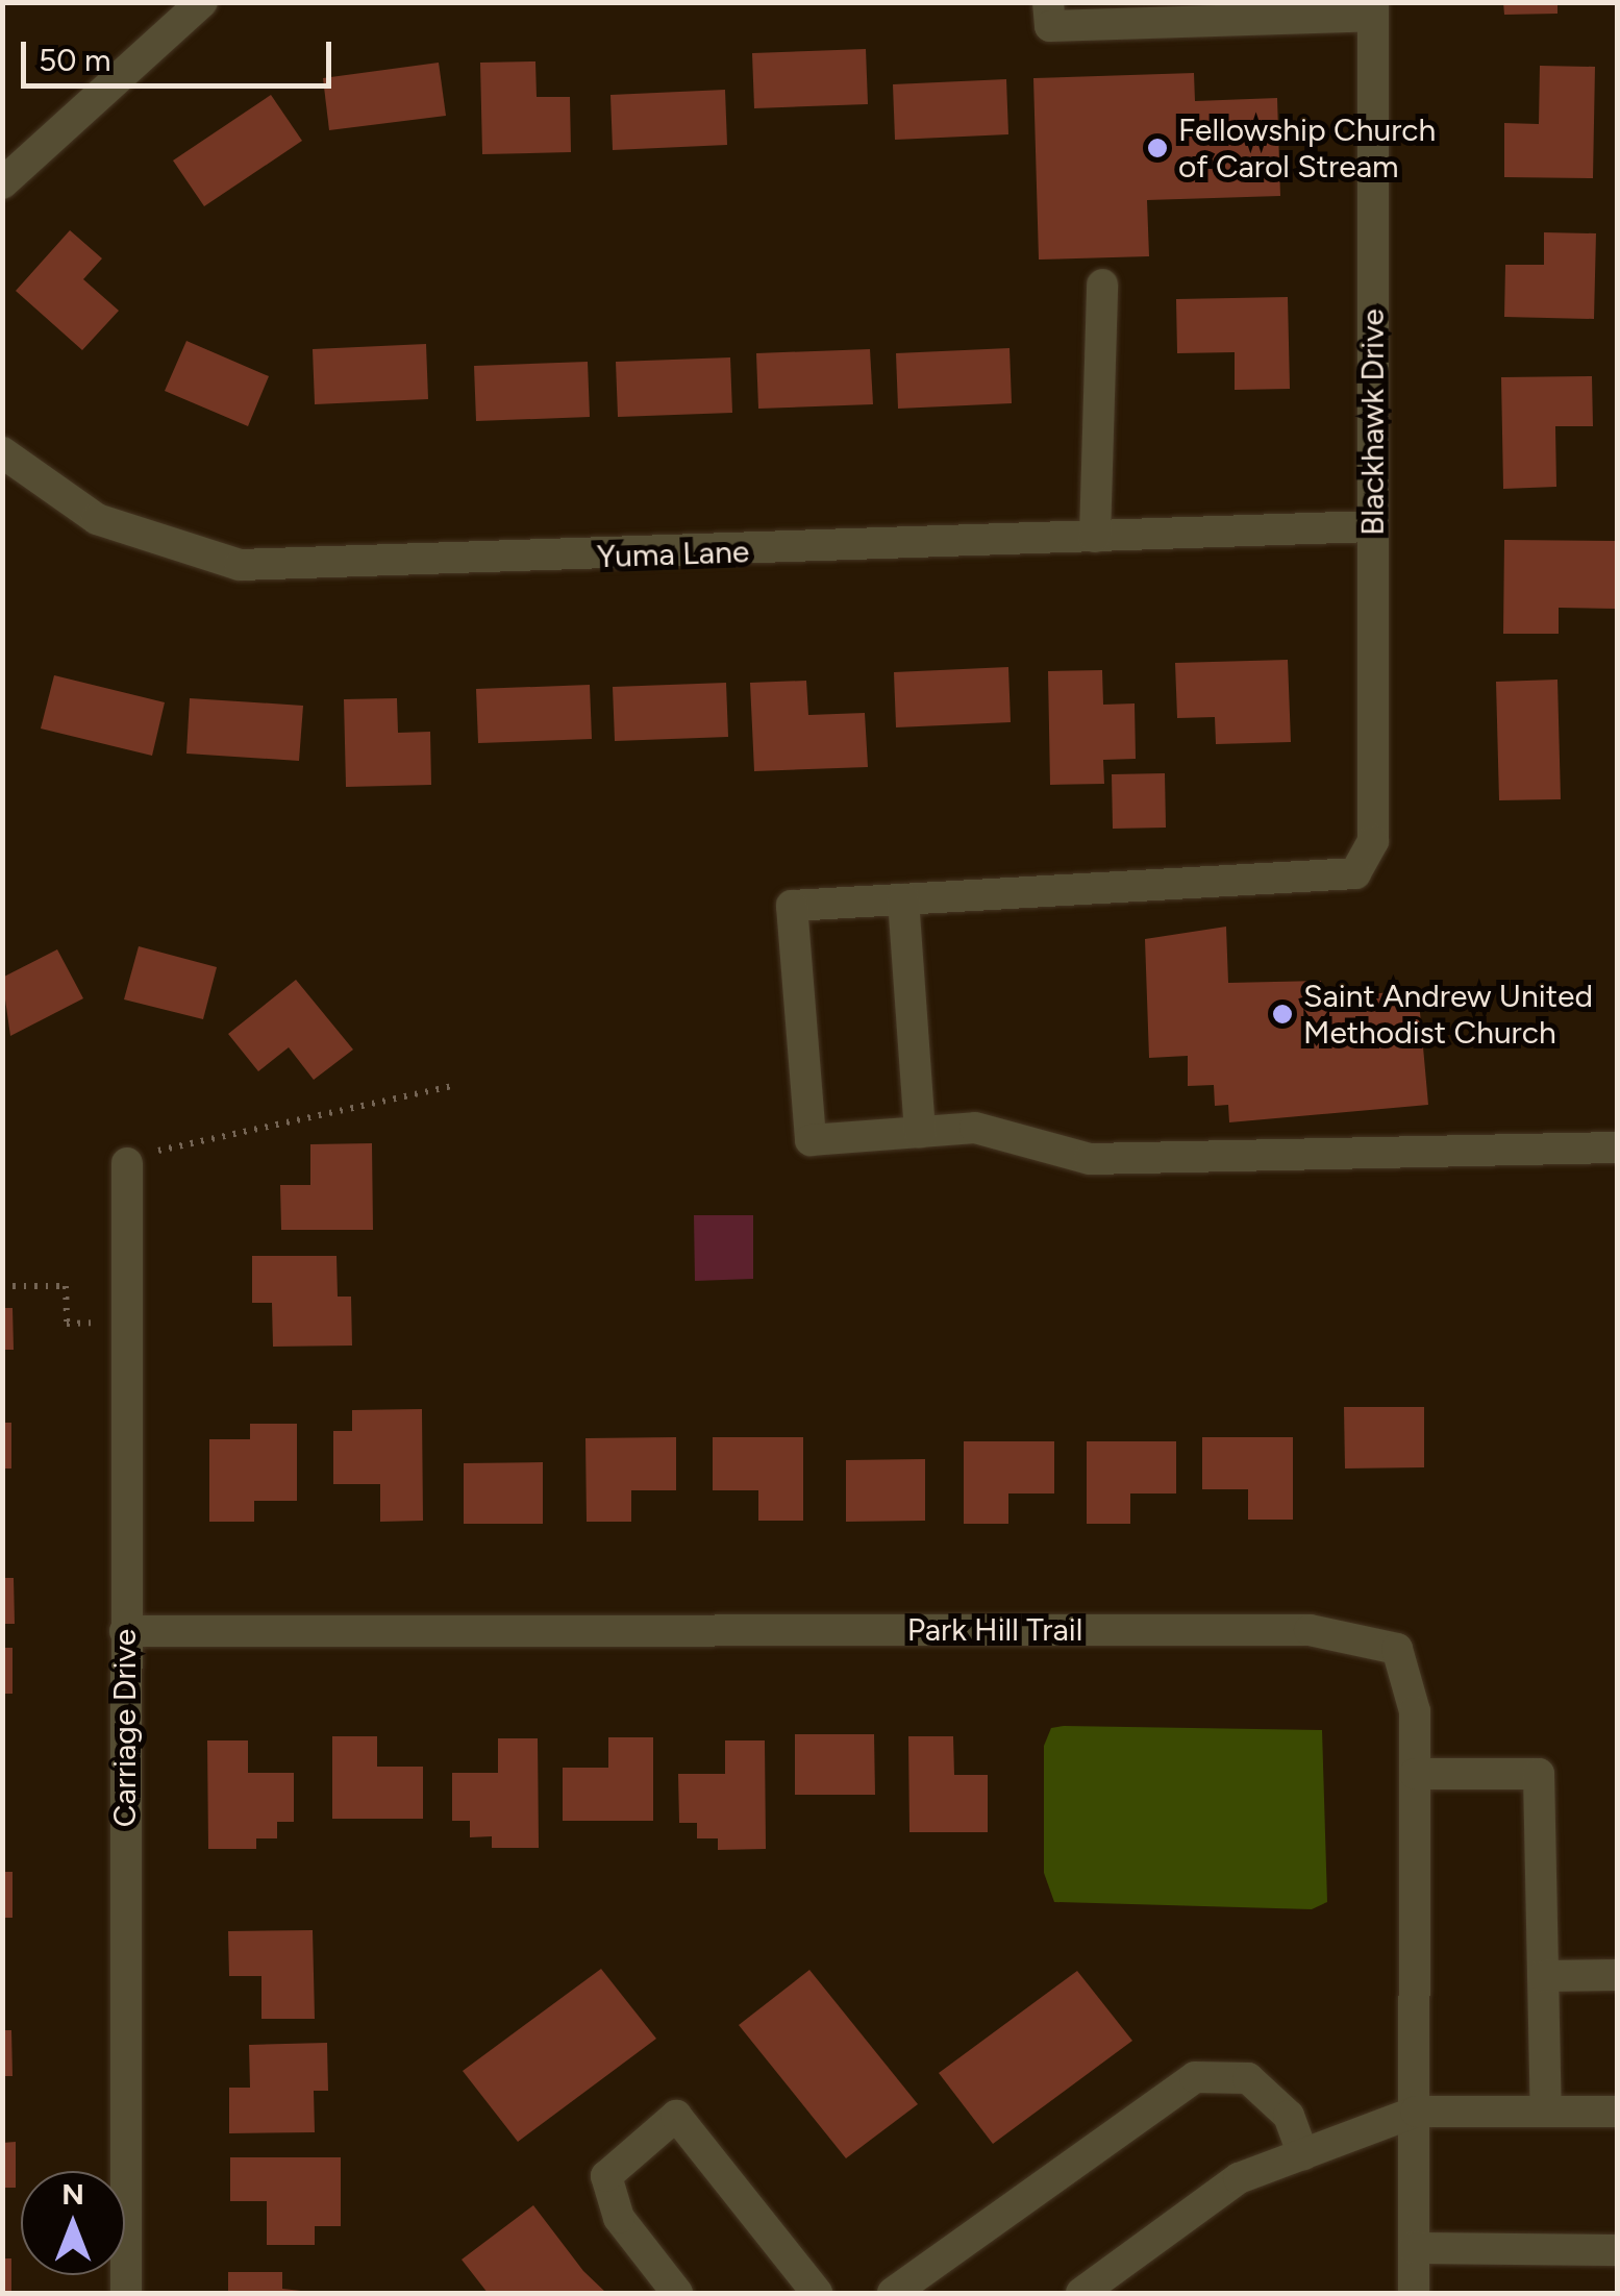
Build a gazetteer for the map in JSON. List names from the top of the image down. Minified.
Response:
{"streets":{"street":["Blackhawk Drive","Yuma Lane","Park Hill Trail","Carriage Drive"]},"crossings":[["Blackhawk Drive","Yuma Lane"],["Park Hill Trail","Carriage Drive"]],"places":["Fellowship Church of Carol Stream","Saint Andrew United Methodist Church"],"scale_bar":"50 m","north":"top"}
